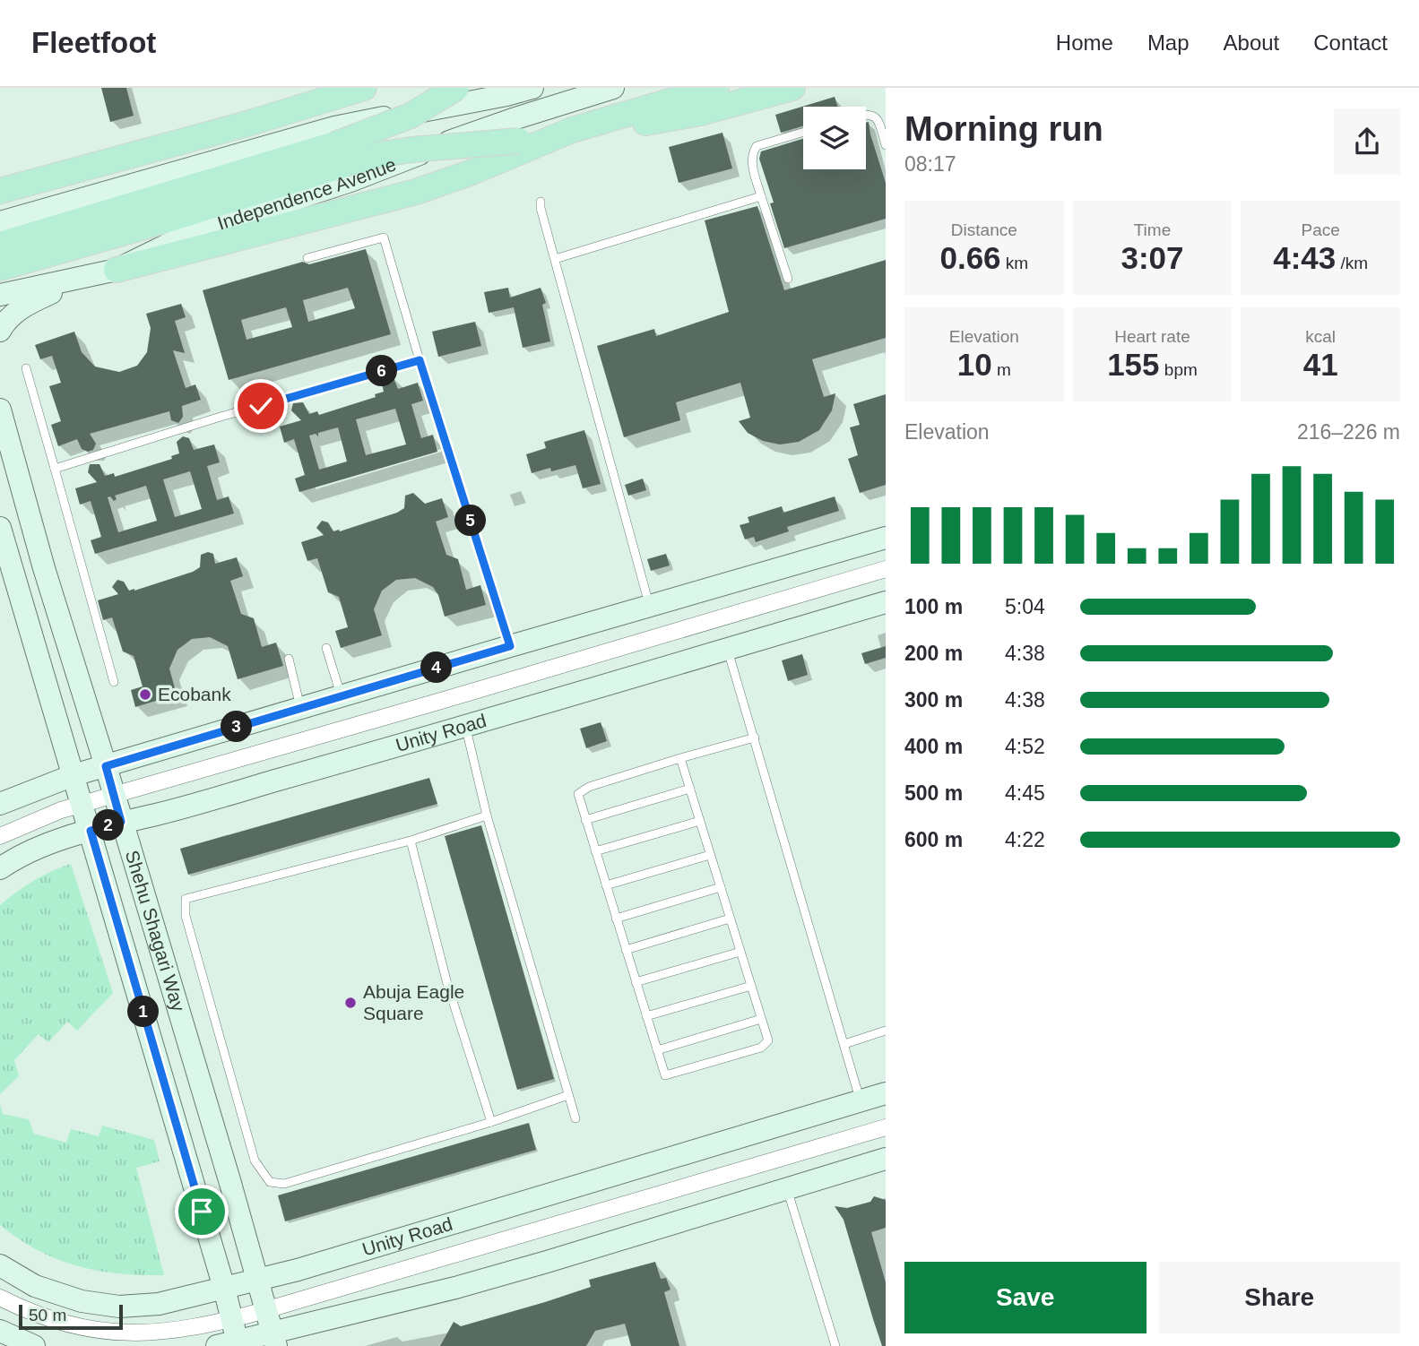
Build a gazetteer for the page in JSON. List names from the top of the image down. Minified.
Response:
{"streets":{"main road":["Independence Avenue"],"street":["Unity Road","Shehu Shagari Way"]},"crossings":[["Unity Road","Shehu Shagari Way"]],"places":["Ecobank","Abuja Eagle Square"],"scale_bar":"50 m","page":{"header":"Fleetfoot","nav":["Home","Map","About","Contact"],"heading":["Morning run","08:17"],"stats":[["Distance","0.66 km"],["Time","3:07"],["Pace","4:43 /km"],["Elevation","10 m"],["Heart rate","155 bpm"],["kcal","41"]],"pins":["6","5","4","3","2","1"],"chart":["Elevation","216–226 m"],"list":[{"name":"100 m","note":"5:04"},{"name":"200 m","note":"4:38"},{"name":"300 m","note":"4:38"},{"name":"400 m","note":"4:52"},{"name":"500 m","note":"4:45"},{"name":"600 m","note":"4:22"}],"buttons":["Save","Share"],"scale":"50 m"}}
